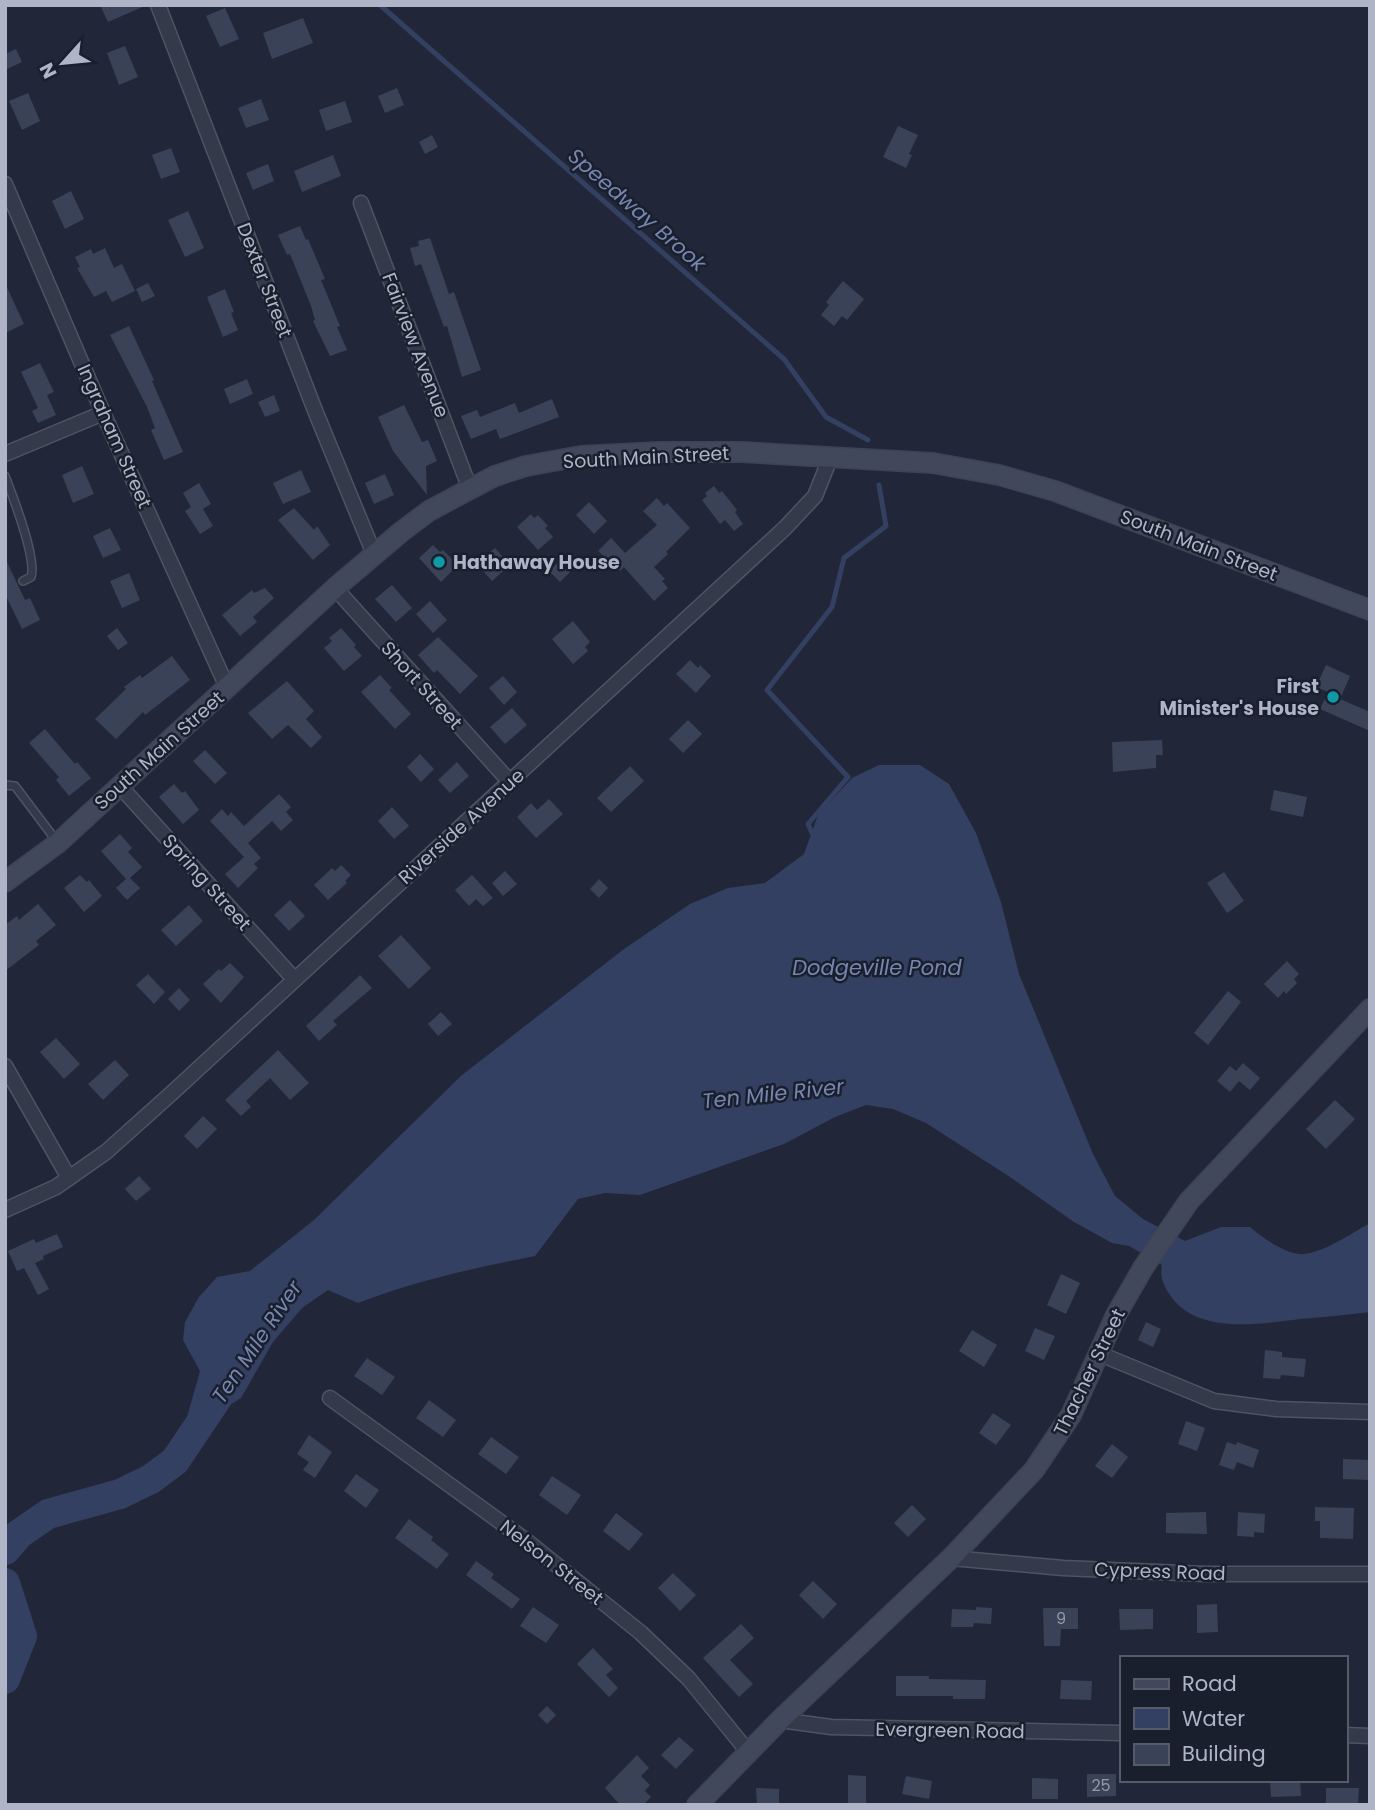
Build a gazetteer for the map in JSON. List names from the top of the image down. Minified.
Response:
{"streets":{"main road":["South Main Street","Thacher Street"],"street":["Dexter Street","Fairview Avenue","Ingraham Street","Short Street","Riverside Avenue","Spring Street","Nelson Street","Cypress Road","Evergreen Road"]},"crossings":[["Dexter Street","South Main Street"],["Fairview Avenue","South Main Street"],["Ingraham Street","South Main Street"],["South Main Street","Short Street"],["South Main Street","Riverside Avenue"],["South Main Street","Spring Street"],["Short Street","Riverside Avenue"],["Riverside Avenue","Spring Street"],["Thacher Street","Nelson Street"],["Thacher Street","Cypress Road"],["Thacher Street","Evergreen Road"]],"water":["Speedway Brook","Dodgeville Pond","Ten Mile River"],"places":["Hathaway House","First Minister's House"],"house_numbers":["9","25"],"legend":["Road","Water","Building"],"north":"bottom left"}
